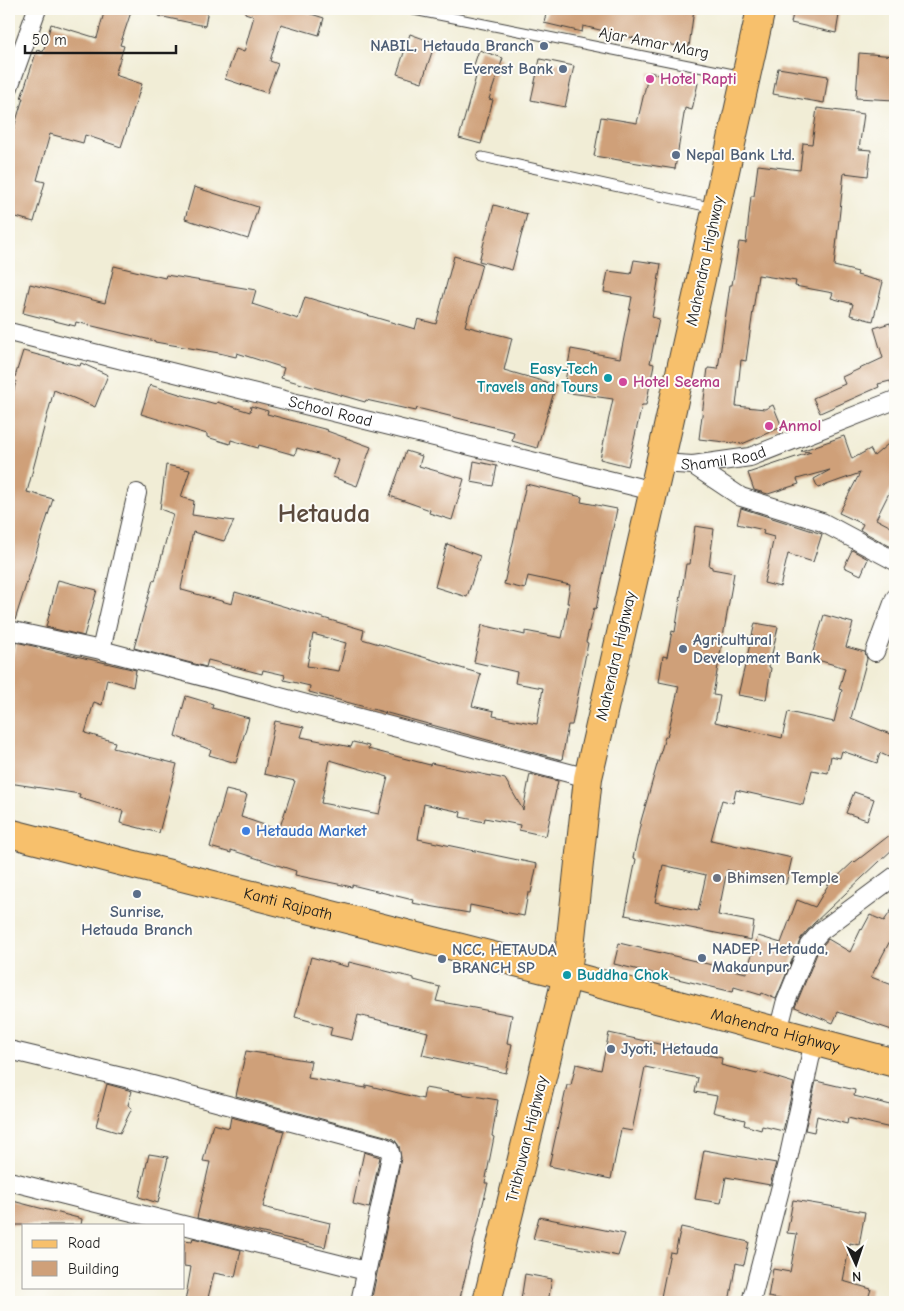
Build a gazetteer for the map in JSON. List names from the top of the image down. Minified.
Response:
{"streets":{"main road":["Mahendra Highway","Kanti Rajpath","Tribhuvan Highway"],"street":["School Road","Shamil Road"],"lane":["Ajar Amar Marg"]},"crossings":[["Ajar Amar Marg","Mahendra Highway"],["Mahendra Highway","School Road"],["Mahendra Highway","Shamil Road"],["Mahendra Highway","Kanti Rajpath"],["Mahendra Highway","Tribhuvan Highway"],["Kanti Rajpath","Tribhuvan Highway"]],"districts":["Hetauda"],"places":["NABIL, Hetauda Branch","Everest Bank","Hotel Rapti","Nepal Bank Ltd.","Easy-Tech Travels and Tours","Hotel Seema","Anmol","Agricultural Development Bank","Hetauda Market","Bhimsen Temple","Sunrise, Hetauda Branch","NADEP, Hetauda, Makaunpur","NCC, HETAUDA BRANCH SP","Buddha Chok","Jyoti, Hetauda"],"legend":["Road","Building"],"scale_bar":"50 m","north":"bottom"}
